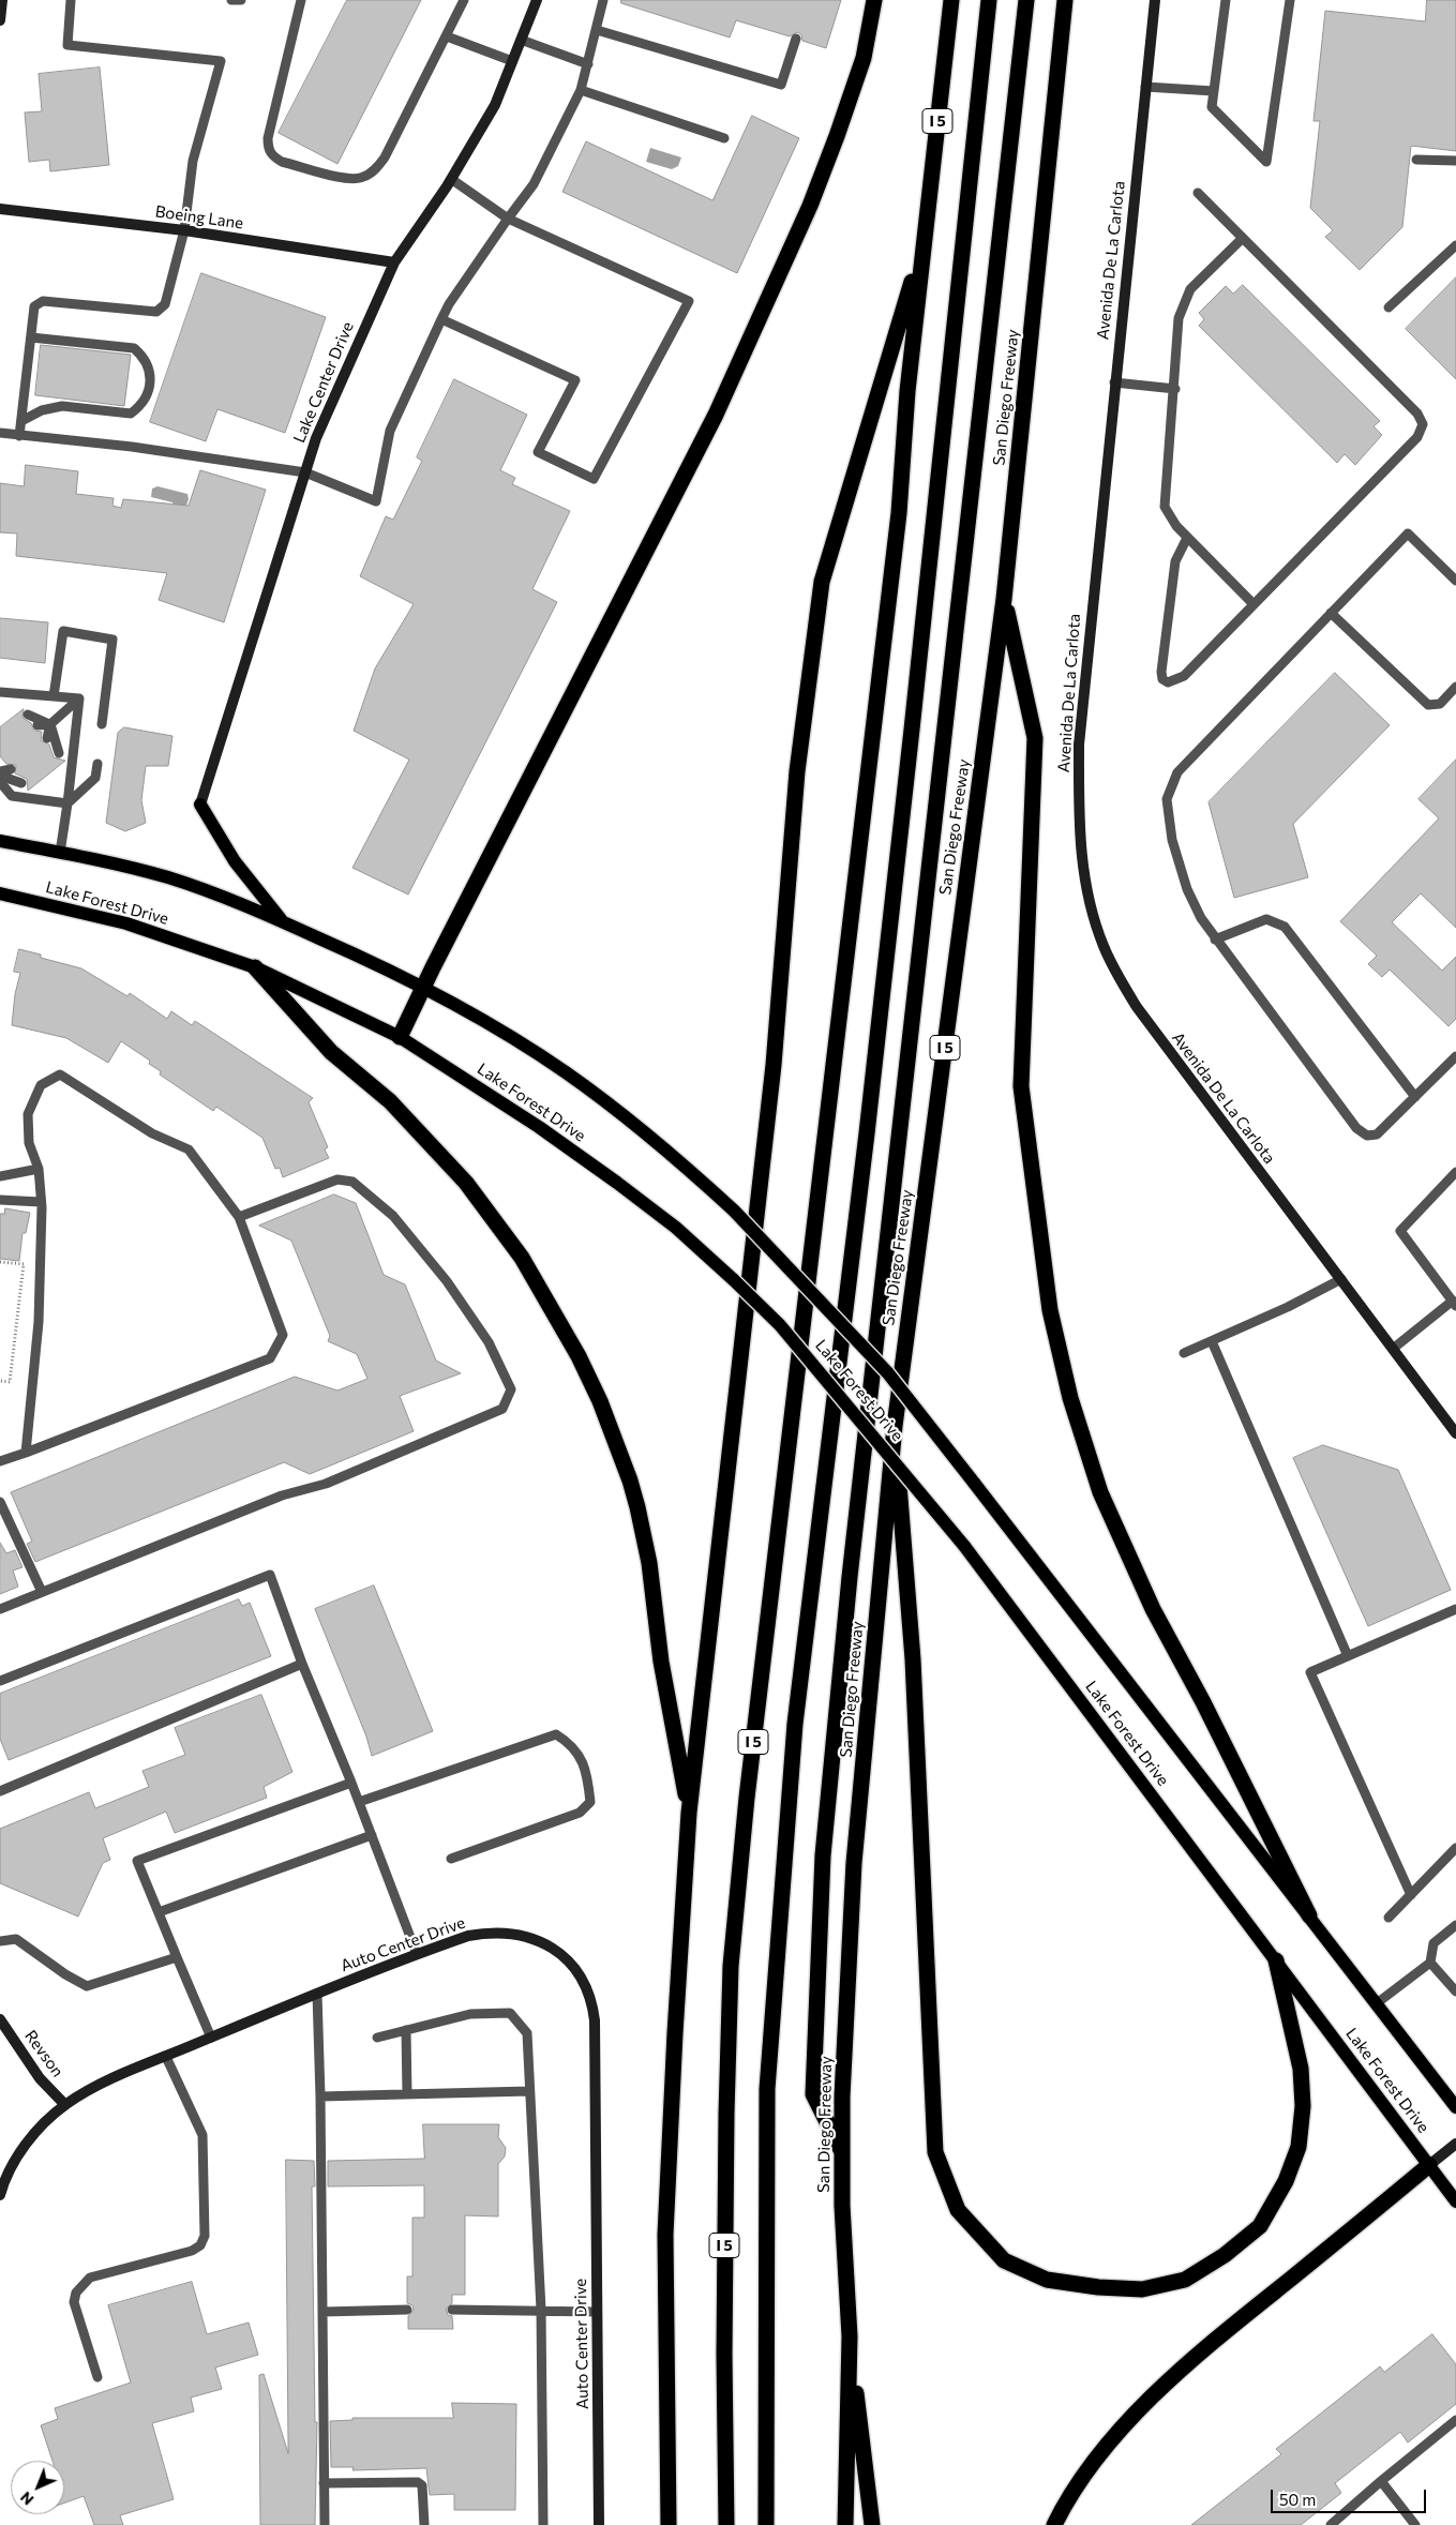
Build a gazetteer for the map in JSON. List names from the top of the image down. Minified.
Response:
{"streets":{"highway":["I 5","San Diego Freeway"],"main road":["Lake Forest Drive"],"street":["Boeing Lane","Avenida De La Carlota","Lake Center Drive","Auto Center Drive","Revson"]},"crossings":[["Boeing Lane","Lake Center Drive"],["Auto Center Drive","Revson"]],"scale_bar":"50 m","north":"bottom left"}
